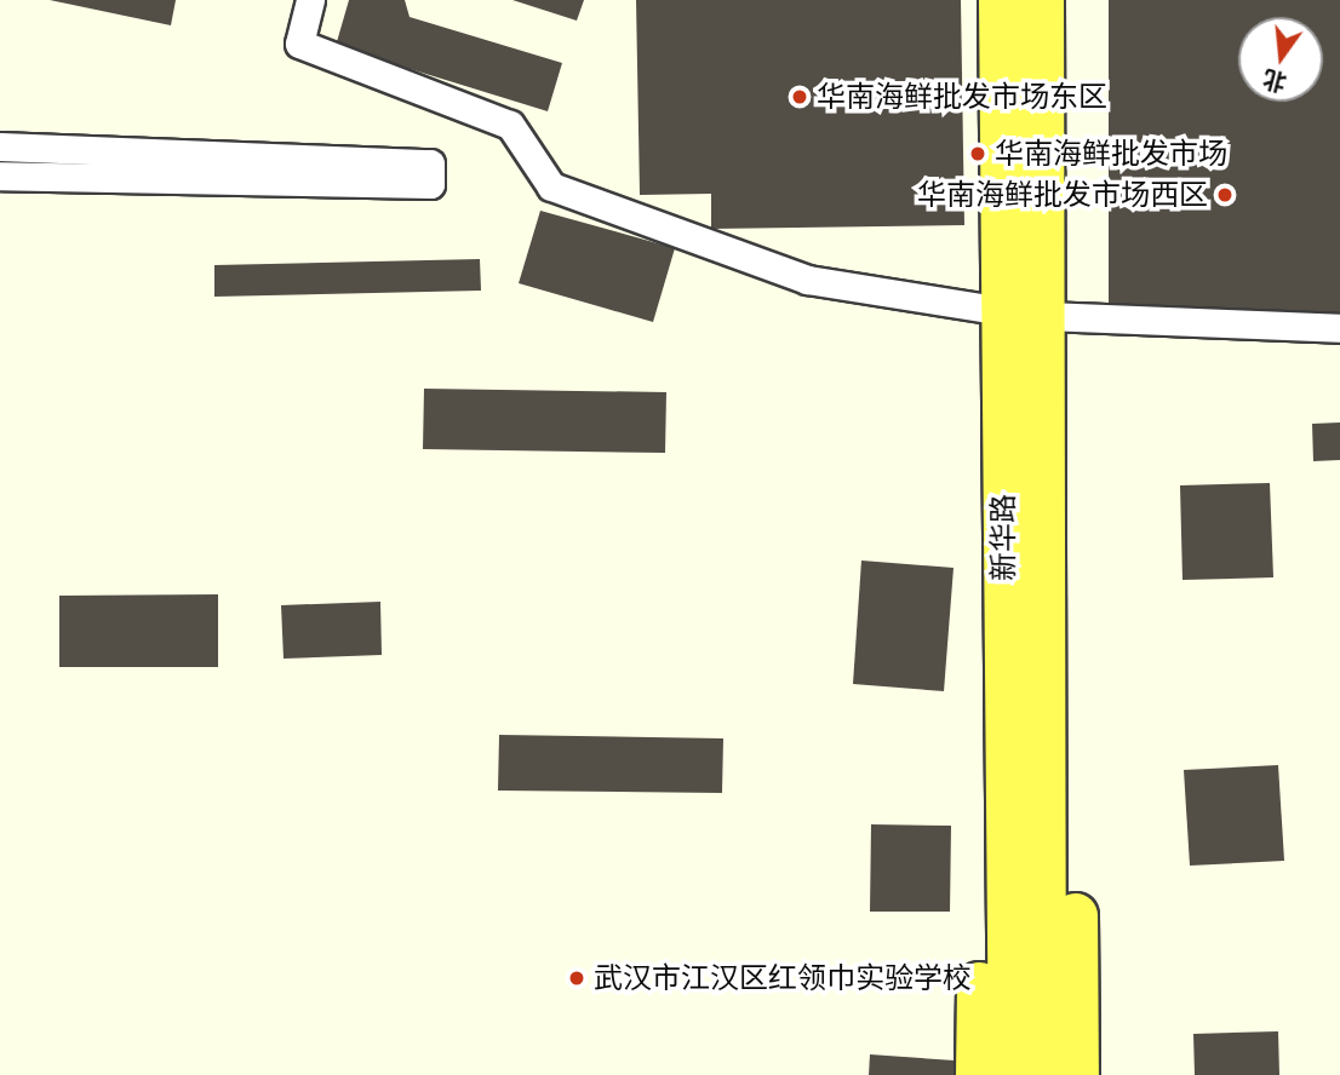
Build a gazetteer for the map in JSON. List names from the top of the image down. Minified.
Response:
{"streets":{"main road":["新华路"]},"places":["华南海鲜批发市场东区","华南海鲜批发市场","华南海鲜批发市场西区","武汉市江汉区红领巾实验学校"],"north":"bottom"}
